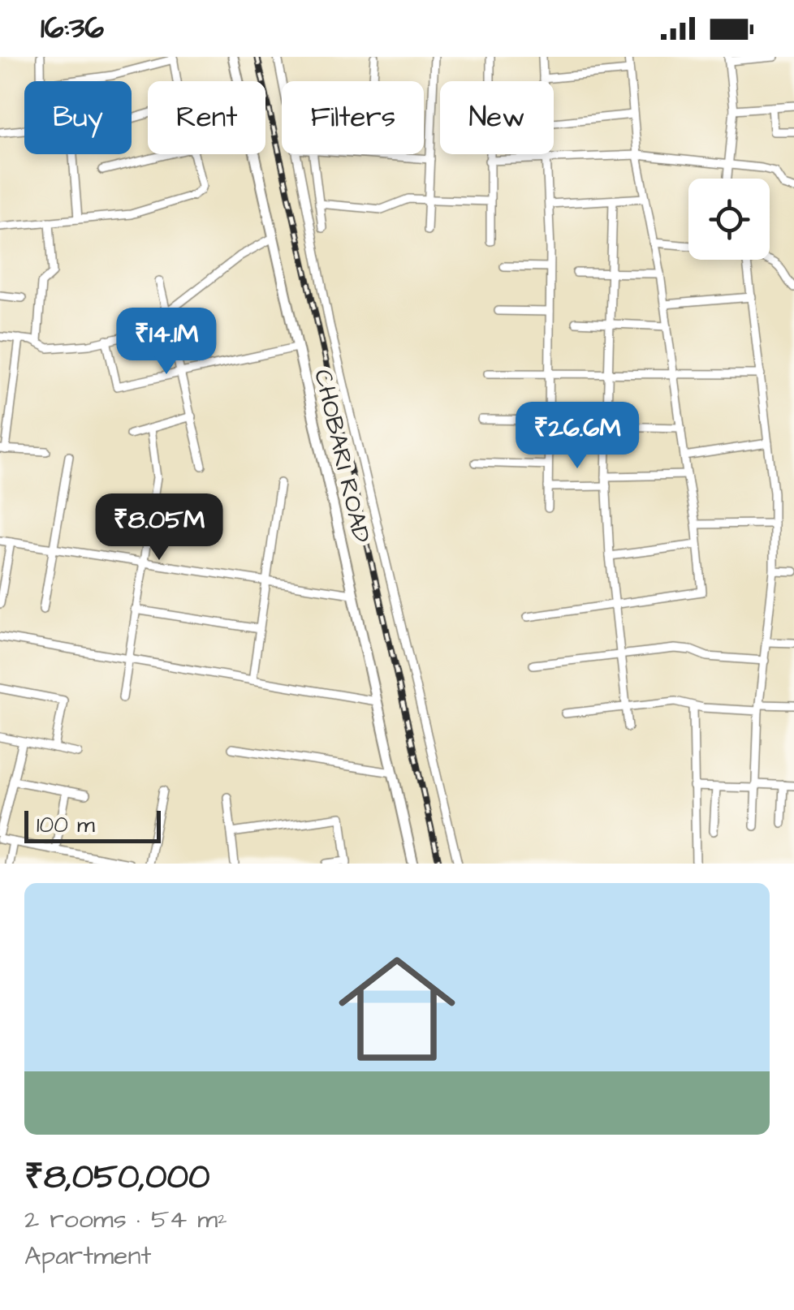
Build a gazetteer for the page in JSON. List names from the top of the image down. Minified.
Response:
{"streets":{"street":["CHOBARI ROAD"]},"scale_bar":"100 m","page":{"status":"16:36","chip":["Buy","Rent","Filters","New"],"price":["₹14.1M","₹26.6M","₹8.05M"],"scale":"100 m","list":[{"name":"₹8,050,000","note":"2 rooms · 54 m² · Apartment"}]}}
